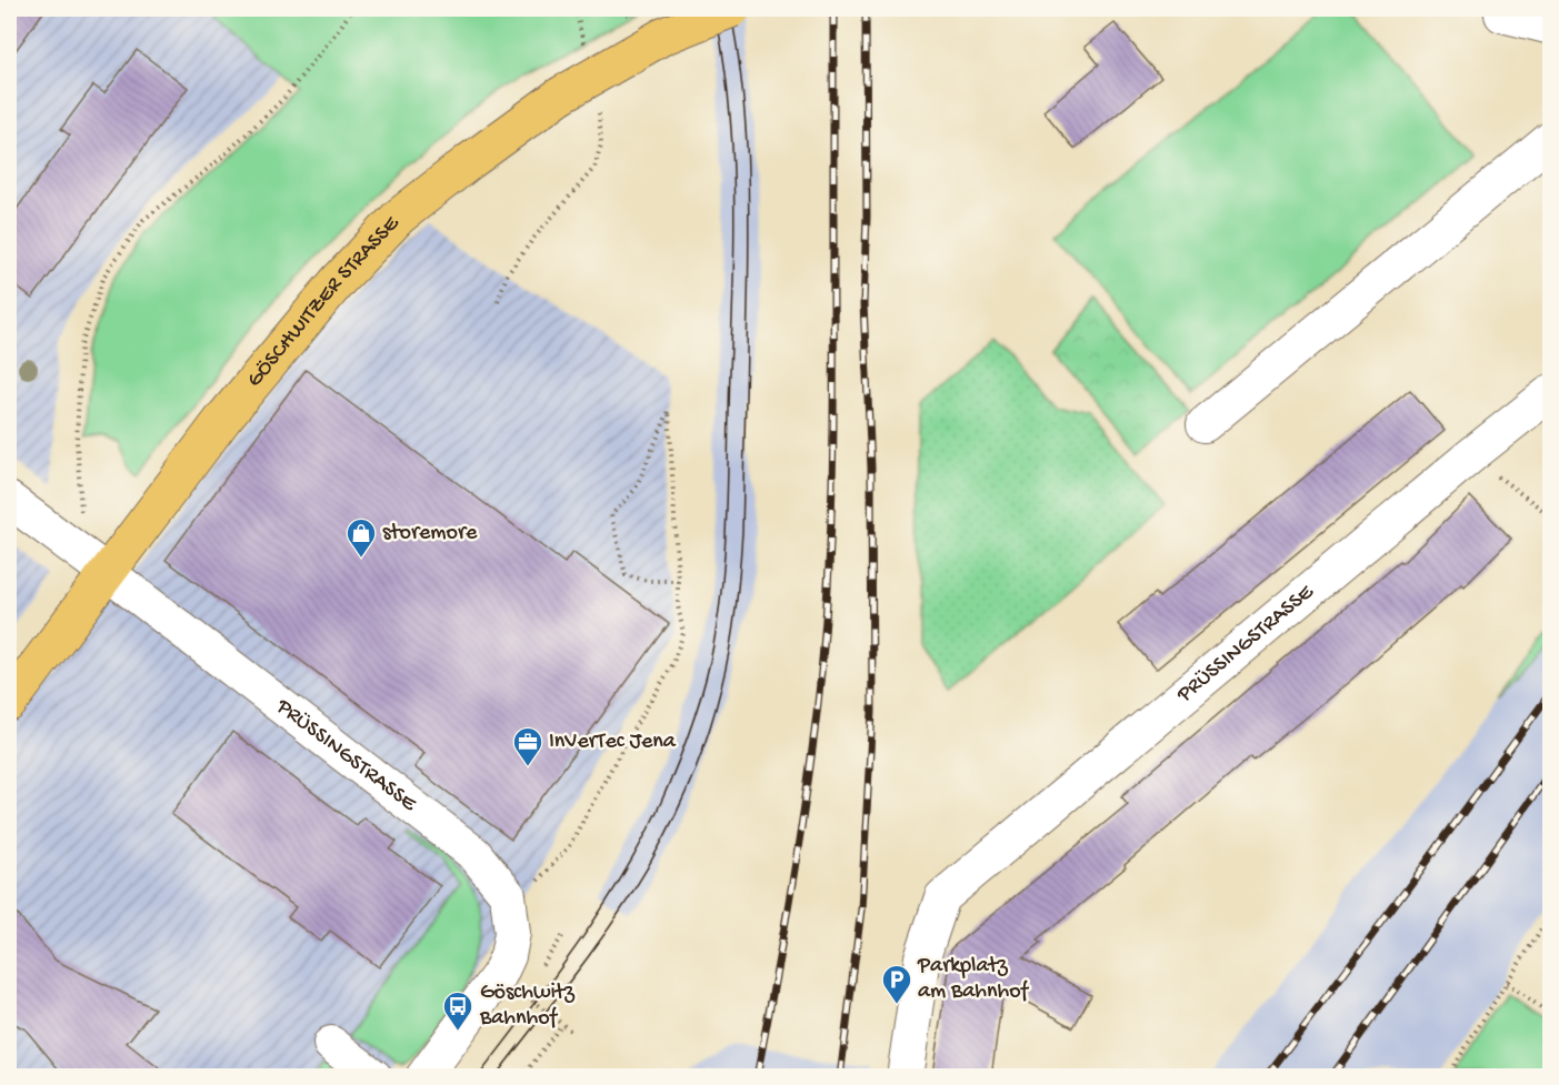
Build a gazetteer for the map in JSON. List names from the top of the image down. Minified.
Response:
{"streets":{"main road":["GÖSCHWITZER STRASSE"],"street":["PRÜSSINGSTRASSE"]},"crossings":[["GÖSCHWITZER STRASSE","PRÜSSINGSTRASSE"]],"places":{"shop":["storemore"],"office":["InVerTec Jena"],"parking":["Parkplatz am Bahnhof"],"bus stop":["Göschwitz Bahnhof"]}}
